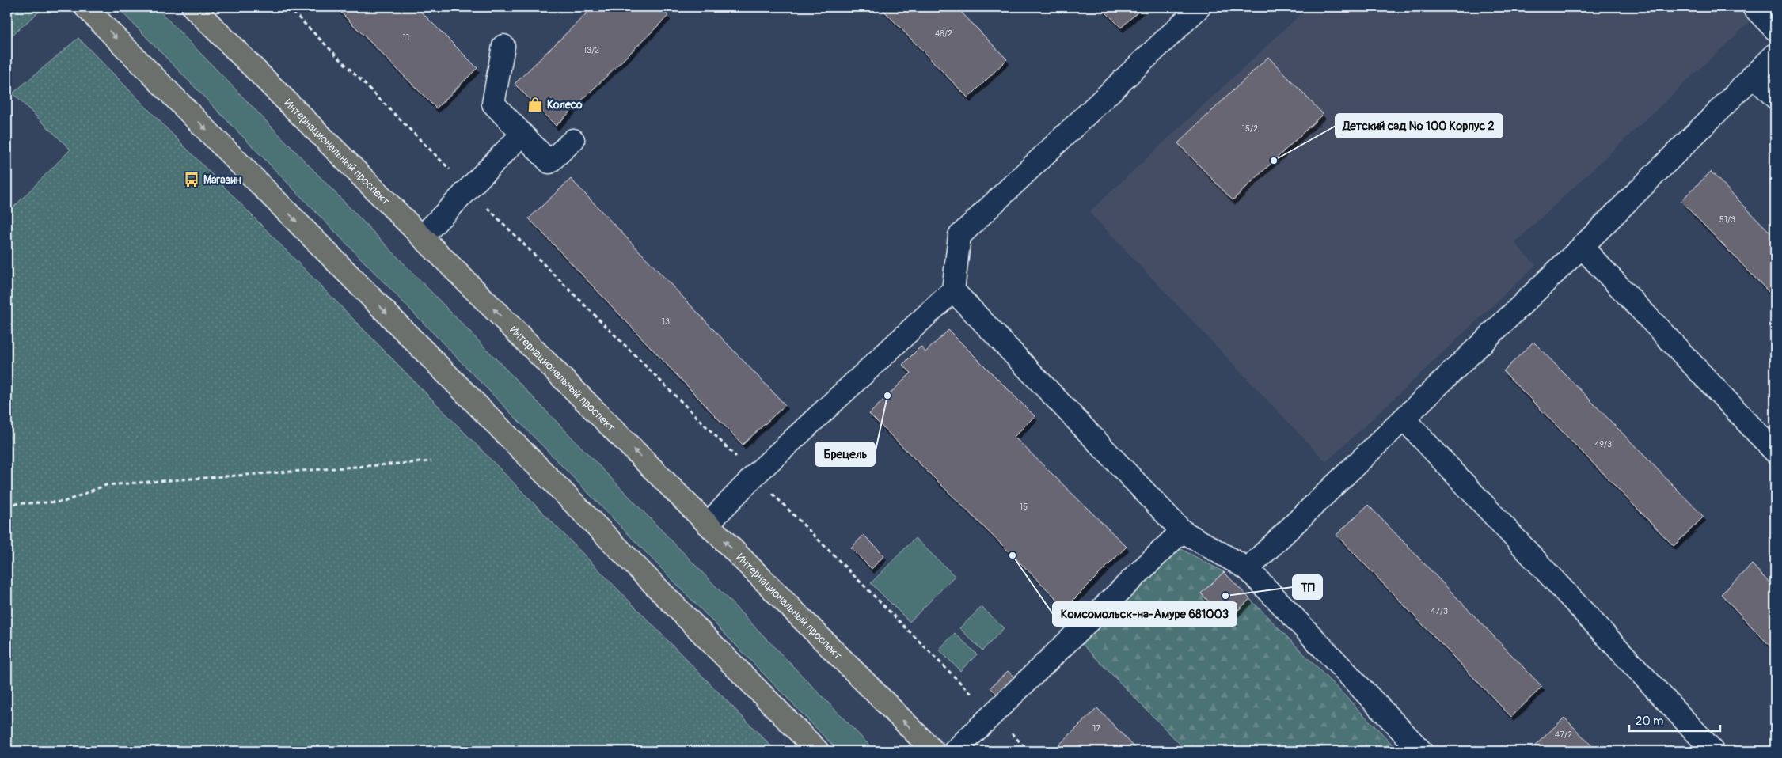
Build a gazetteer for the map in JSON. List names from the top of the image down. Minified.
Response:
{"streets":{"main road":["Интернациональный проспект"]},"places":{"shop":["Колесо"],"other":["Детский сад № 100 Корпус 2","Брецель","Комсомольск-на-Амуре 681003","ТП"],"bus stop":["Магазин"]},"house_numbers":["48/2","11","13/2","15/2","51/3","13","49/3","15","47/3","17","47/2"],"scale_bar":"20 m"}
